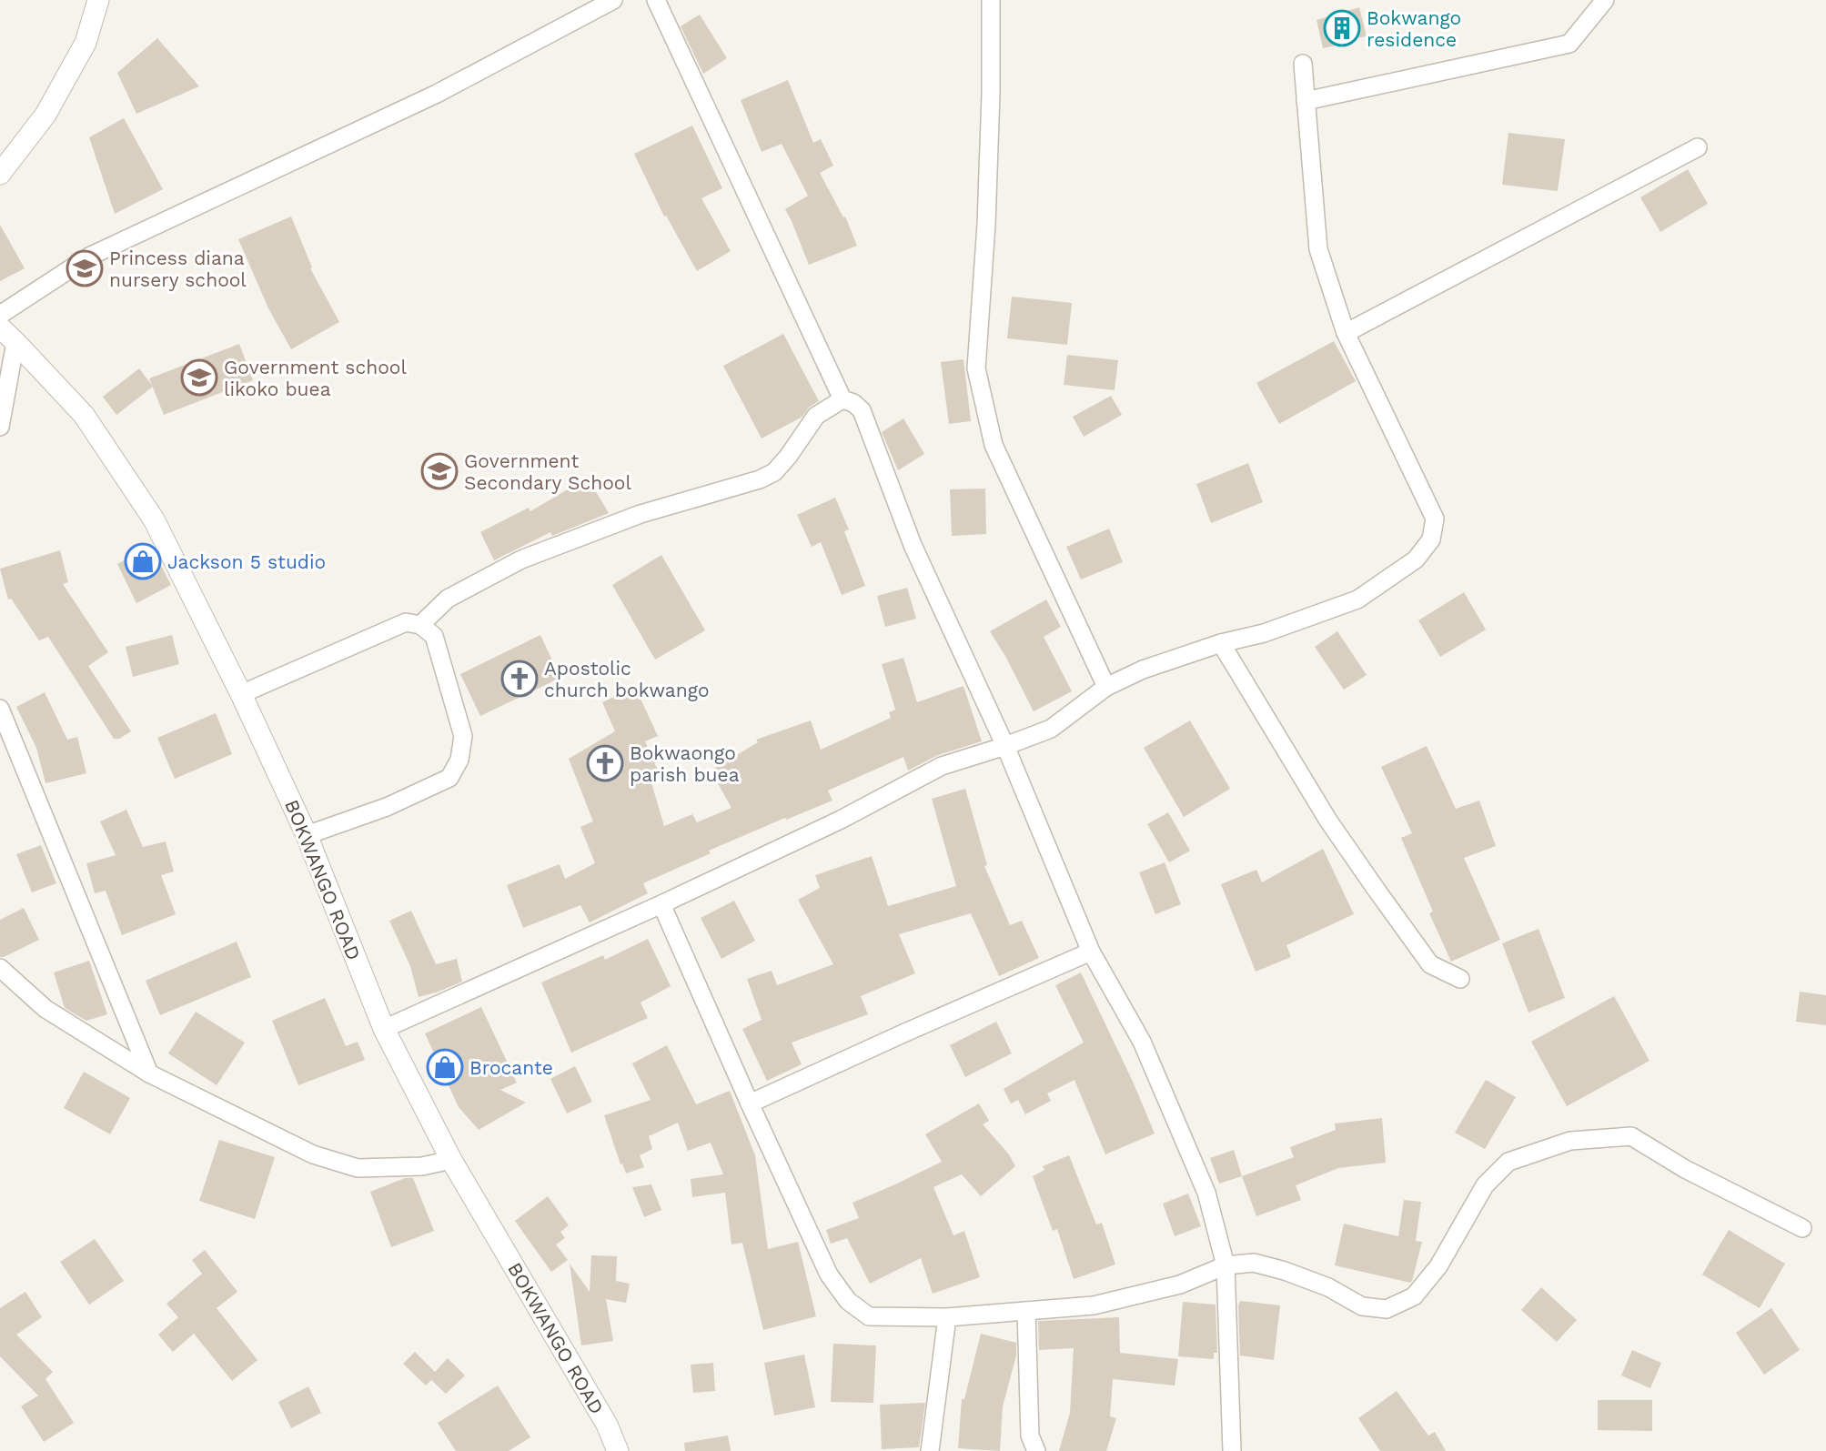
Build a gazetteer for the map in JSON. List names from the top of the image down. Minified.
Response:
{"streets":{"street":["BOKWANGO ROAD"]},"places":{"building":["Bokwango residence"],"school or university":["Princess diana nursery school","Government school likoko buea","Government Secondary School"],"shop":["Jackson 5 studio","Brocante"],"church":["Apostolic church bokwango","Bokwaongo parish buea"]}}
